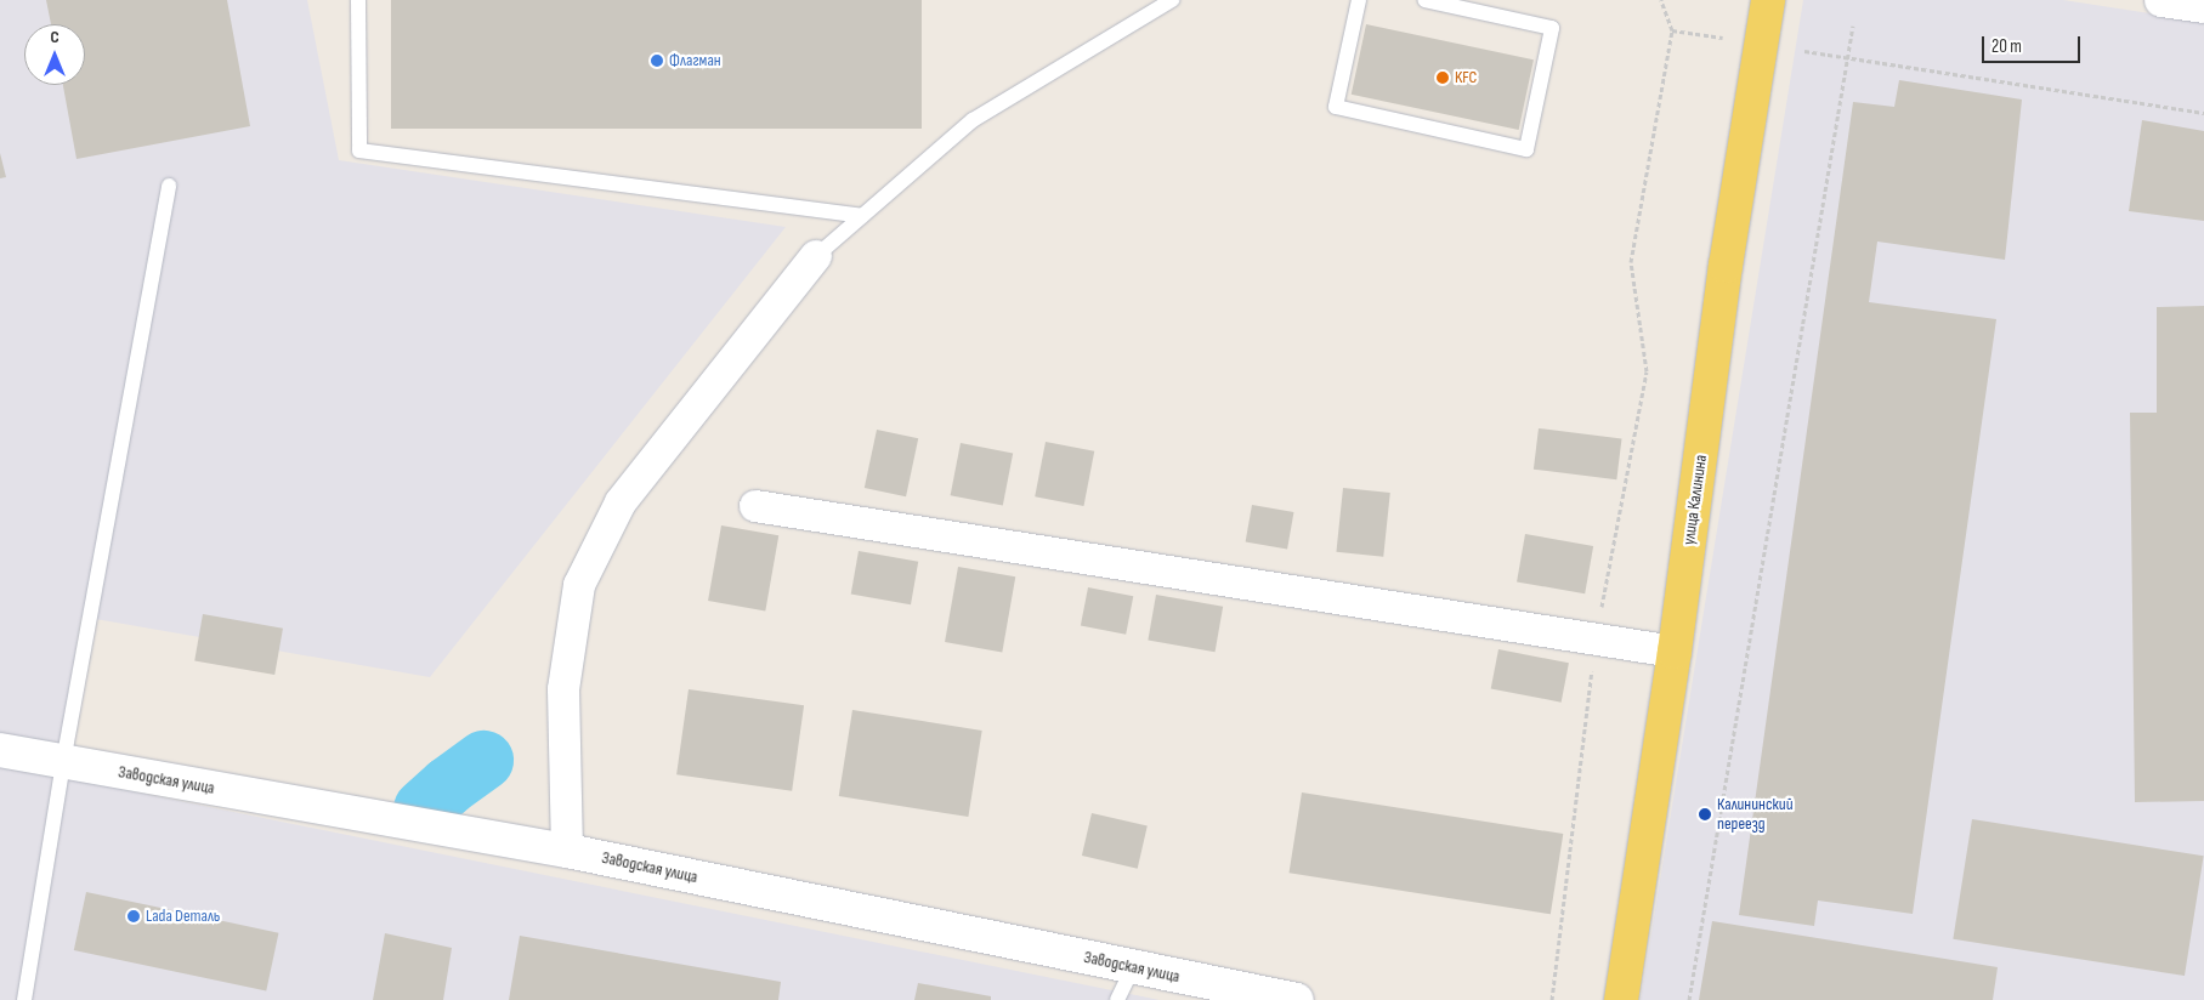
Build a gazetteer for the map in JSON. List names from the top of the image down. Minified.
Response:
{"streets":{"main road":["улица Калинина"],"street":["Заводская улица"]},"places":["Флагман","KFC","Калининский переезд","Lada Dеталь"],"scale_bar":"20 m","north":"top"}
